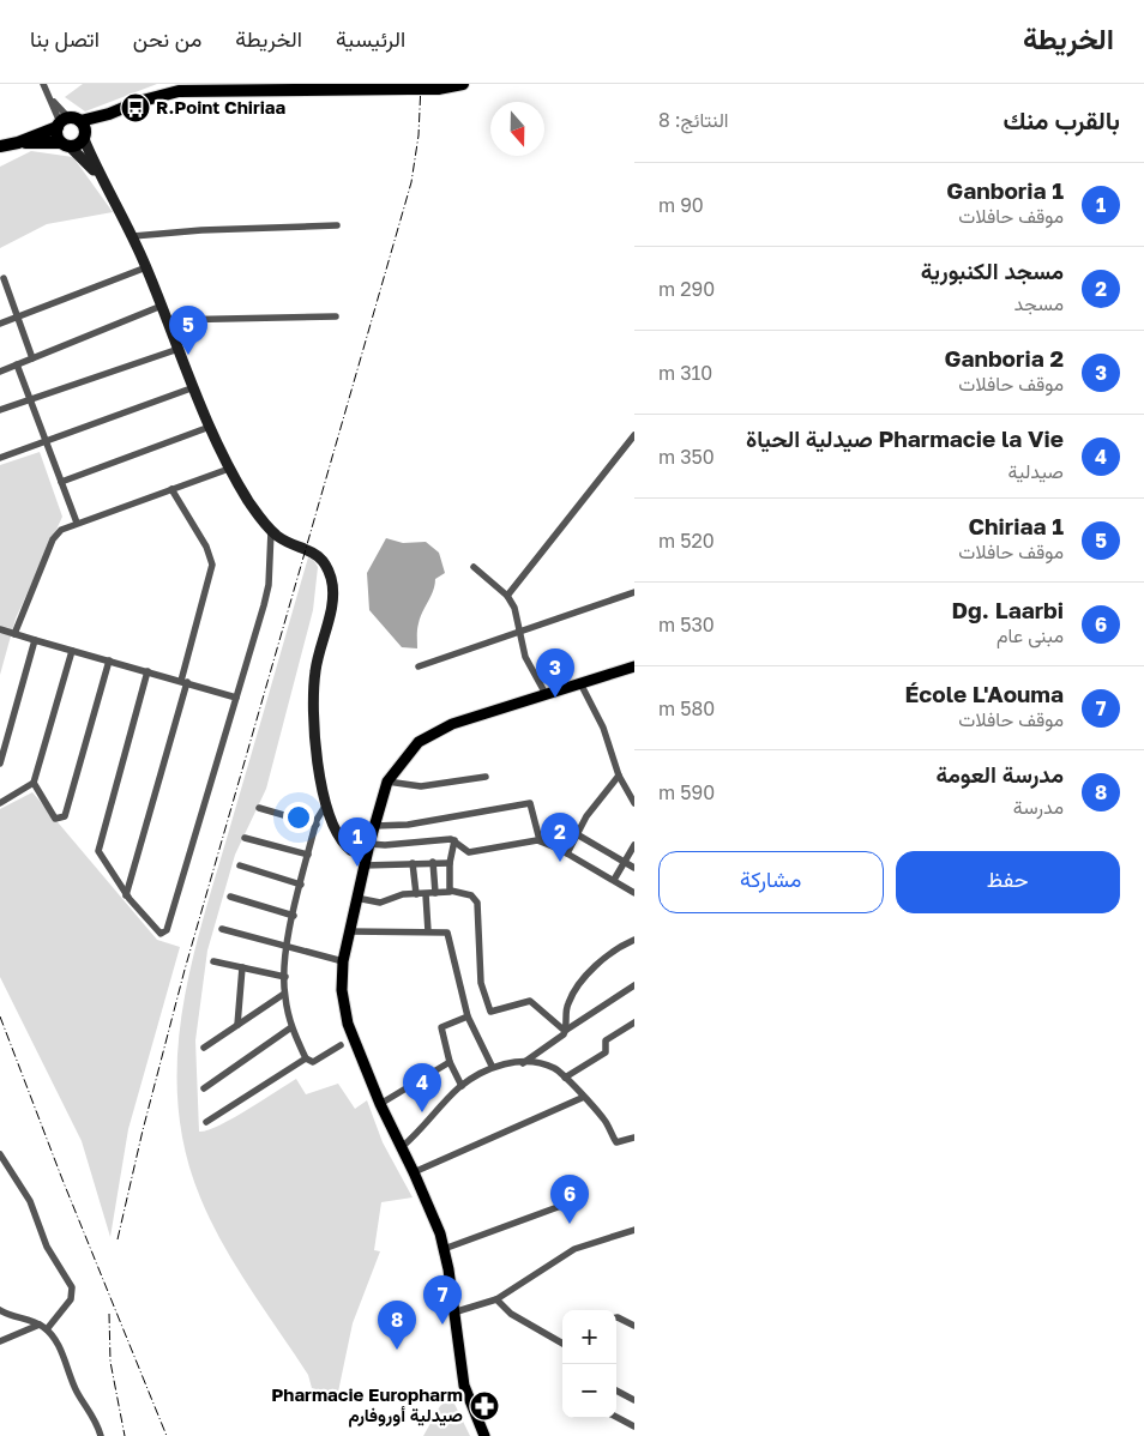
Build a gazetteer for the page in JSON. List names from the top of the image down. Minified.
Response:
{"places":{"bus stop":["R.Point Chiriaa"],"pharmacy":["Pharmacie Europharm صيدلية أوروفارم"]},"north":"bottom","page":{"header":"الخريطة","nav":["الرئيسية","الخريطة","من نحن","اتصل بنا"],"heading":["بالقرب منك","النتائج: 8"],"list":[{"mark":"1","name":"Ganboria 1","note":"موقف حافلات","value":"90 m"},{"mark":"2","name":"مسجد الكنبورية","note":"مسجد","value":"290 m"},{"mark":"3","name":"Ganboria 2","note":"موقف حافلات","value":"310 m"},{"mark":"4","name":"Pharmacie la Vie صيدلية الحياة","note":"صيدلية","value":"350 m"},{"mark":"5","name":"Chiriaa 1","note":"موقف حافلات","value":"520 m"},{"mark":"6","name":"Dg. Laarbi","note":"مبنى عام","value":"530 m"},{"mark":"7","name":"École L'Aouma","note":"موقف حافلات","value":"580 m"},{"mark":"8","name":"مدرسة العومة","note":"مدرسة","value":"590 m"}],"pins":["5","3","2","1","4","6","7","8"],"buttons":["حفظ","مشاركة"],"map_buttons":["+","−"]}}
